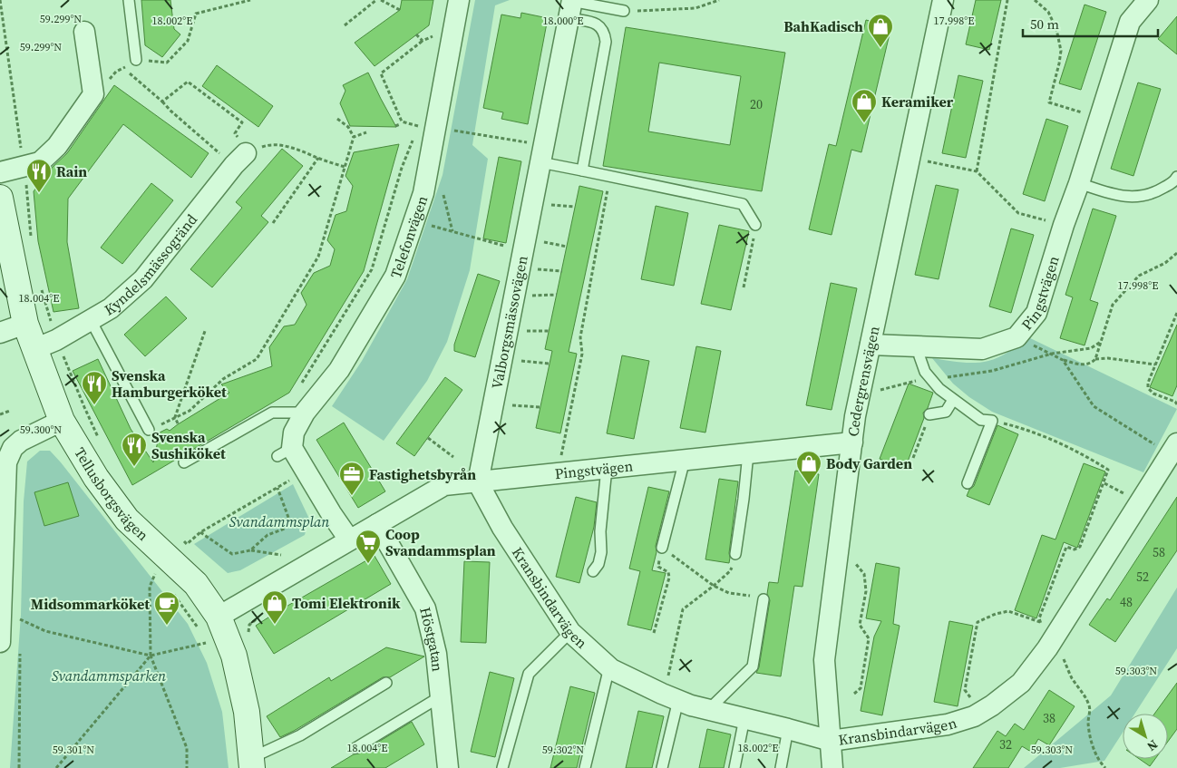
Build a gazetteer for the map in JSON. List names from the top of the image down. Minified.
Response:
{"streets":{"street":["Telefonvägen","Kyndelsmässogränd","Pingstvägen","Valborgsmässovägen","Cedergrensvägen","Tellusborgsvägen","Kransbindarvägen","Höstgatan"]},"crossings":[["Telefonvägen","Pingstvägen"],["Kyndelsmässogränd","Tellusborgsvägen"],["Pingstvägen","Valborgsmässovägen"],["Pingstvägen","Cedergrensvägen"],["Pingstvägen","Kransbindarvägen"],["Pingstvägen","Höstgatan"],["Valborgsmässovägen","Kransbindarvägen"],["Cedergrensvägen","Kransbindarvägen"]],"parks":["Svandammsplan","Svandammsparken"],"places":{"shop":["BahKadisch","Keramiker","Body Garden","Tomi Elektronik"],"restaurant":["Rain","Svenska Hamburgerköket","Svenska Sushiköket"],"office":["Fastighetsbyrån"],"supermarket":["Coop Svandammsplan"],"cafe":["Midsommarköket"]},"house_numbers":["20","58","52","48","38","32"],"scale_bar":"50 m","north":"bottom right","coordinates":["59.299°N","18.002°E","18.000°E","17.998°E","18.004°E","59.300°N","59.303°N","59.301°N","59.302°N"]}
